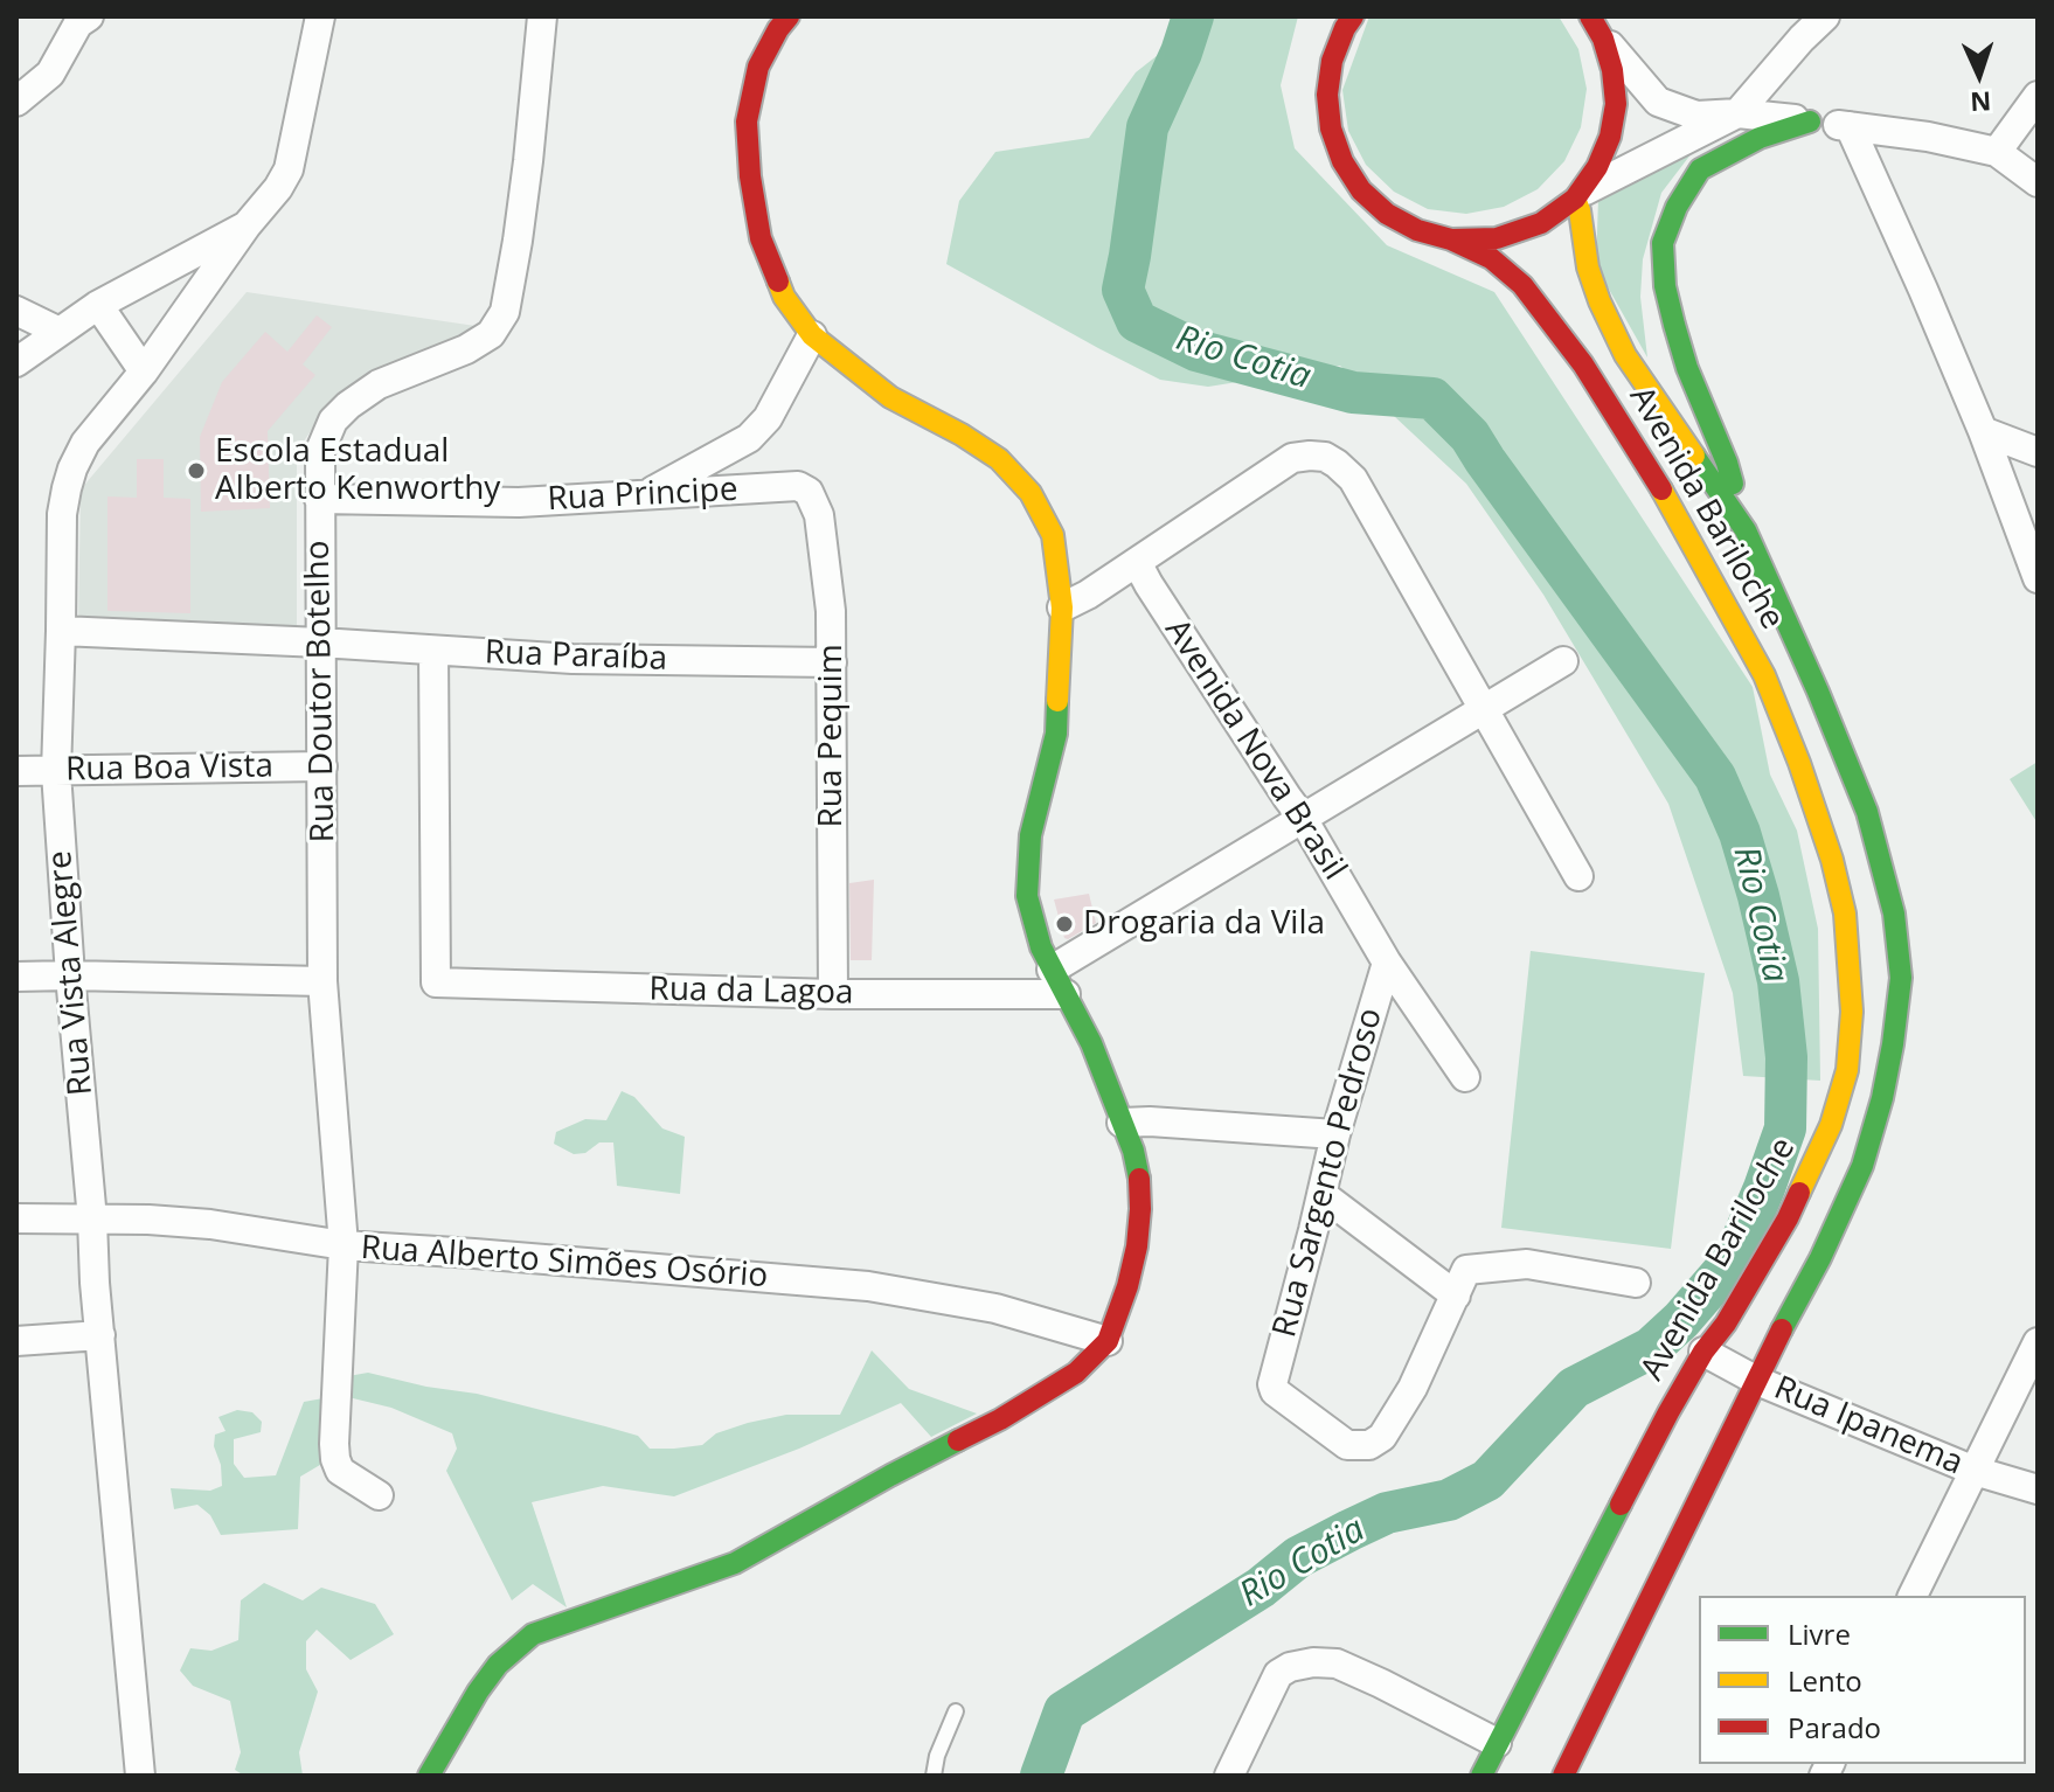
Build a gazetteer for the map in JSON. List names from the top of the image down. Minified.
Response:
{"streets":{"main road":["Avenida Bariloche"],"street":["Rua Principe","Rua Paraíba","Rua Doutor Botelho","Rua Pequim","Avenida Nova Brasil","Rua Boa Vista","Rua Vista Alegre","Rua da Lagoa","Rua Sargento Pedroso","Rua Alberto Simões Osório","Rua Ipanema"]},"crossings":[["Rua Principe","Rua Doutor Botelho"],["Rua Principe","Rua Pequim"],["Avenida Bariloche","Rua Ipanema"],["Rua Paraíba","Rua Doutor Botelho"],["Rua Paraíba","Rua Pequim"],["Rua Paraíba","Rua Vista Alegre"],["Rua Paraíba","Rua da Lagoa"],["Rua Doutor Botelho","Rua Boa Vista"],["Rua Doutor Botelho","Rua Alberto Simões Osório"],["Rua Pequim","Rua da Lagoa"],["Avenida Nova Brasil","Rua Sargento Pedroso"],["Rua Boa Vista","Rua Vista Alegre"],["Rua Vista Alegre","Rua Alberto Simões Osório"]],"water":["Rio Cotia"],"places":["Escola Estadual Alberto Kenworthy","Drogaria da Vila"],"legend":["Livre","Lento","Parado"],"north":"bottom"}
